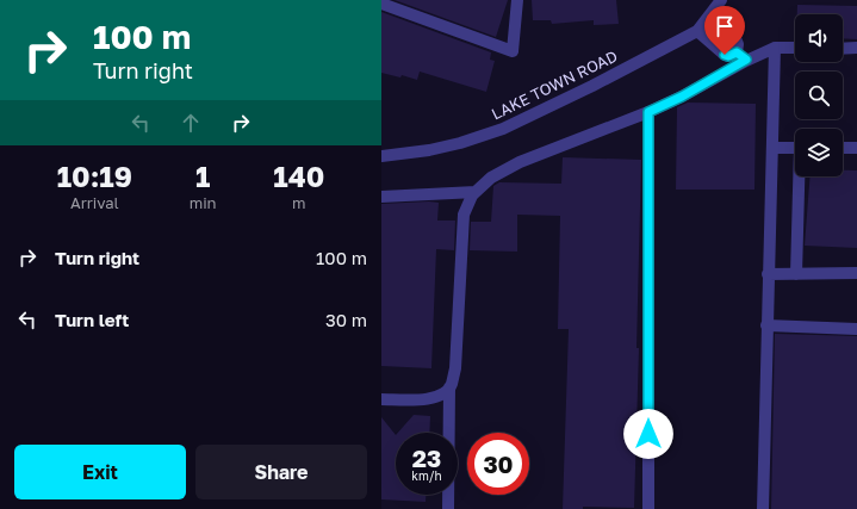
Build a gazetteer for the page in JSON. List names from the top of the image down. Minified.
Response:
{"streets":{"street":["LAKE TOWN ROAD"]},"page":{"turn":["100 m","Turn right"],"eta":["10:19","Arrival","1","min","140","m"],"list":[{"name":"Turn right","value":"100 m"},{"name":"Turn left","value":"30 m"}],"speed":"23 km/h","limit":"30","buttons":["Exit","Share"]}}
